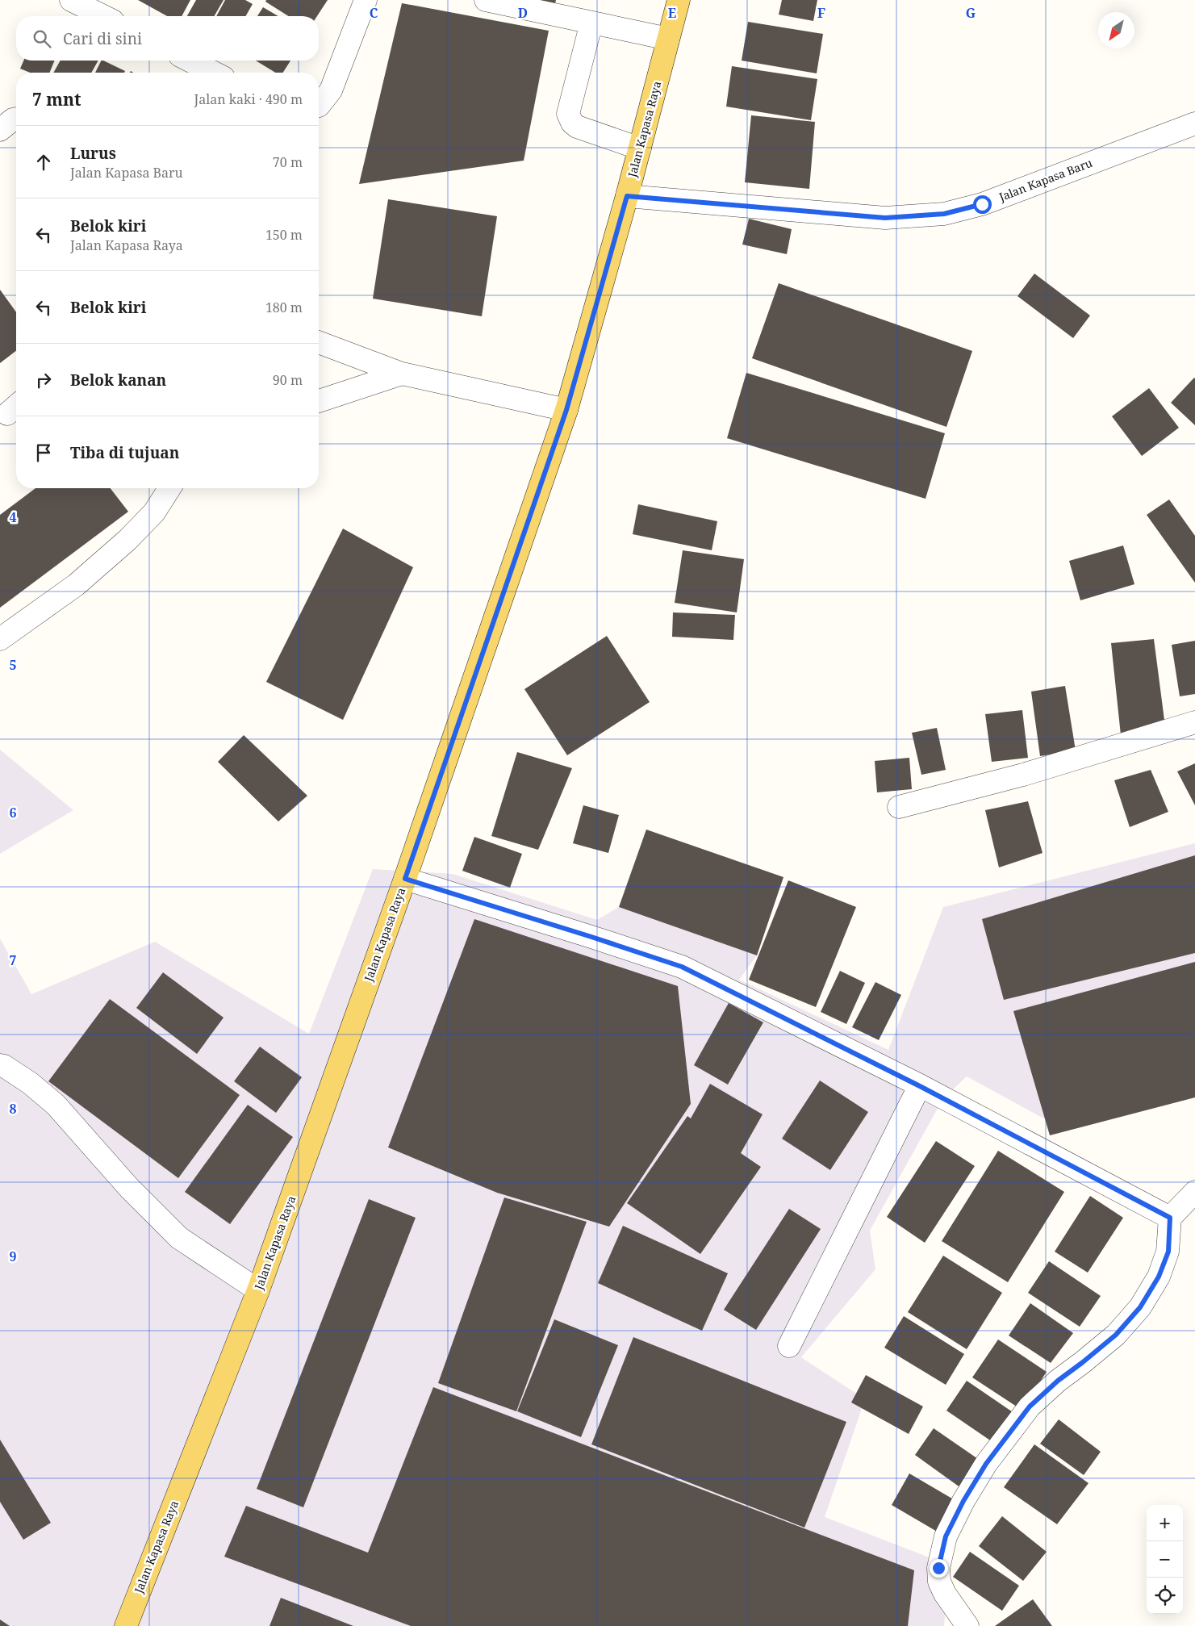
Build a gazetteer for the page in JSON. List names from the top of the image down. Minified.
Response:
{"streets":{"main road":["Jalan Kapasa Raya"],"street":["Jalan Kapasa Baru"]},"crossings":[["Jalan Kapasa Raya","Jalan Kapasa Baru"]],"north":"bottom left","page":{"search":"Cari di sini","heading":["7 mnt","Jalan kaki · 490 m"],"list":[["Lurus","Jalan Kapasa Baru","70 m"],["Belok kiri","Jalan Kapasa Raya","150 m"],["Belok kiri","180 m"],["Belok kanan","90 m"],"Tiba di tujuan"],"map_buttons":["+","−"]},"grid":{"columns":["C","D","E","F","G"],"rows":["4","5","6","7","8","9"]}}
